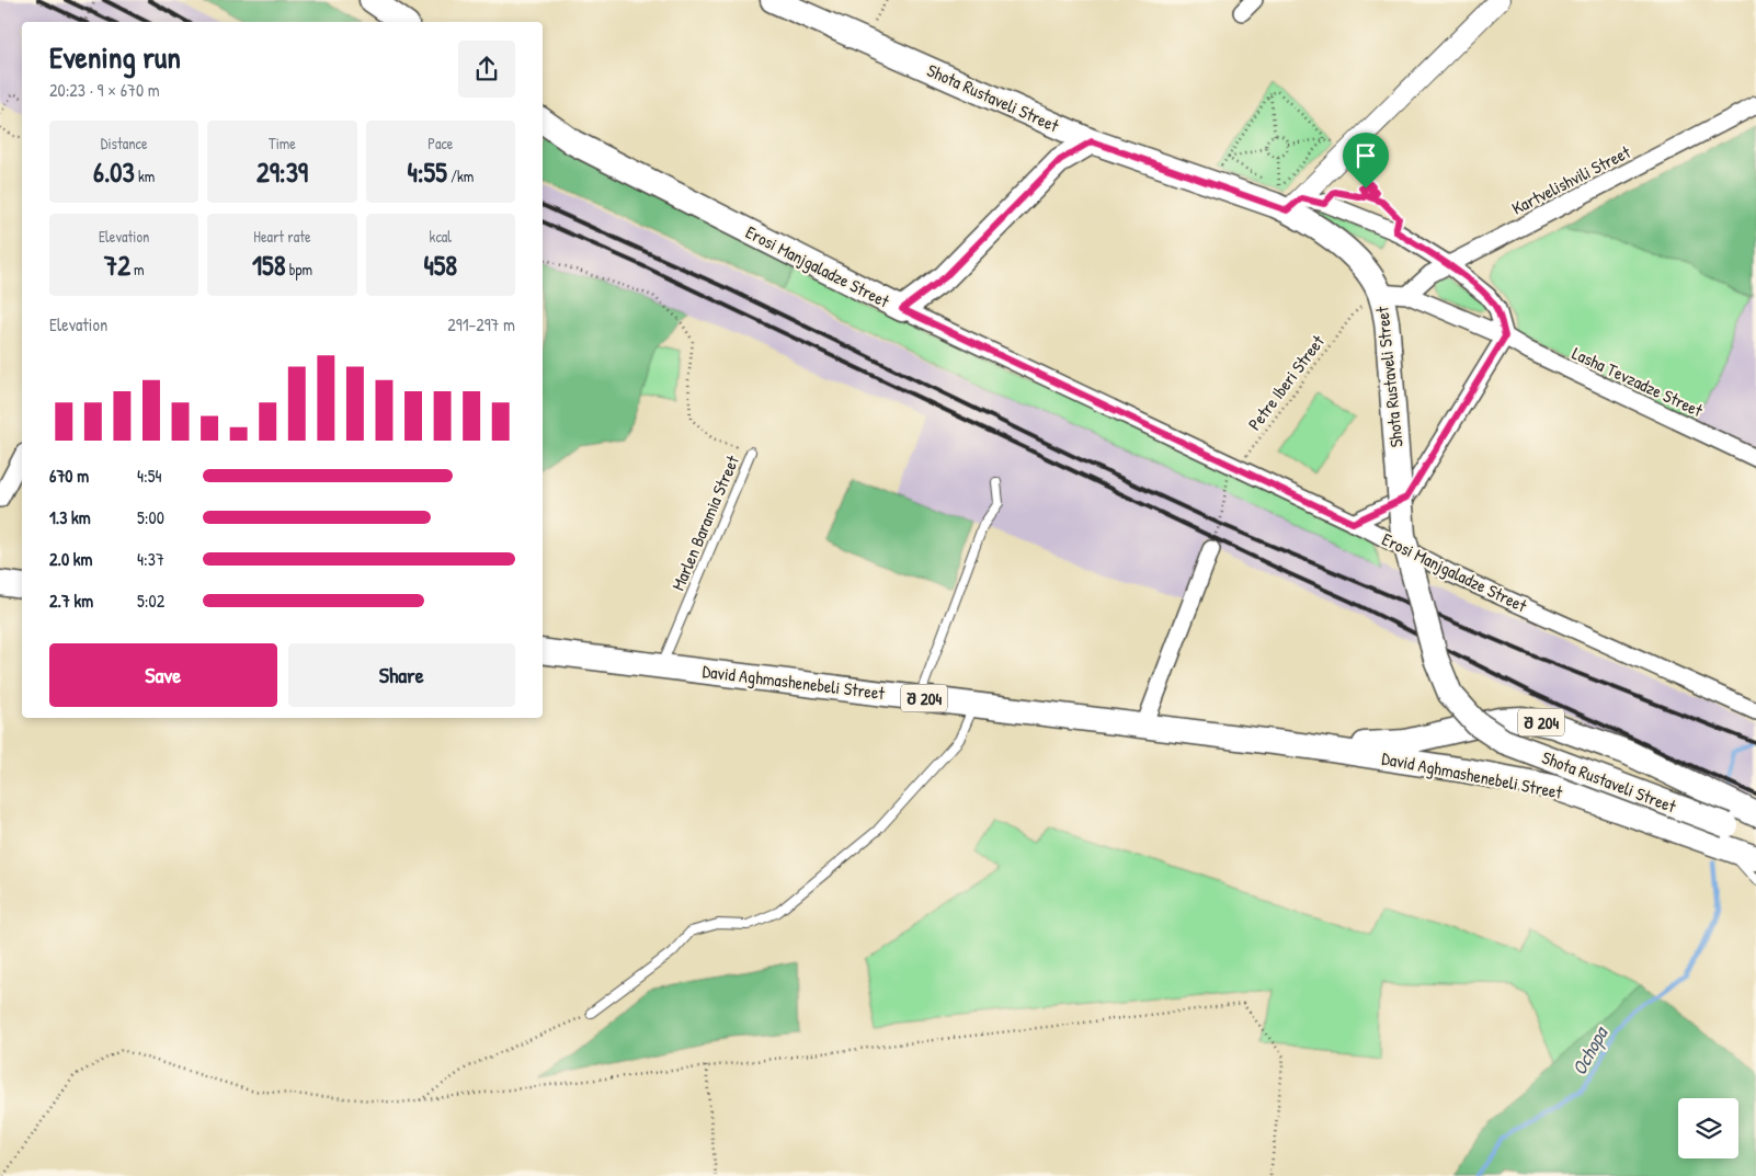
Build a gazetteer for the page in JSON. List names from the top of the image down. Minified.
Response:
{"streets":{"main road":["Shota Rustaveli Street","Erosi Manjgaladze Street","David Aghmashenebeli Street","შ 204"],"street":["Kartvelishvili Street","Lasha Tevzadze Street"],"lane":["Marlen Baramia Street"],"path":["Petre Iberi Street"]},"crossings":[["Shota Rustaveli Street","Lasha Tevzadze Street"],["Shota Rustaveli Street","David Aghmashenebeli Street"],["Kartvelishvili Street","Lasha Tevzadze Street"],["Erosi Manjgaladze Street","Petre Iberi Street"],["Marlen Baramia Street","David Aghmashenebeli Street"]],"water":["Ochopa"],"page":{"heading":["Evening run","20:23 · 9 × 670 m"],"stats":[["Distance","6.03 km"],["Time","29:39"],["Pace","4:55 /km"],["Elevation","72 m"],["Heart rate","158 bpm"],["kcal","458"]],"chart":["Elevation","291–297 m"],"list":[{"name":"670 m","note":"4:54"},{"name":"1.3 km","note":"5:00"},{"name":"2.0 km","note":"4:37"},{"name":"2.7 km","note":"5:02"}],"buttons":["Save","Share"]}}
